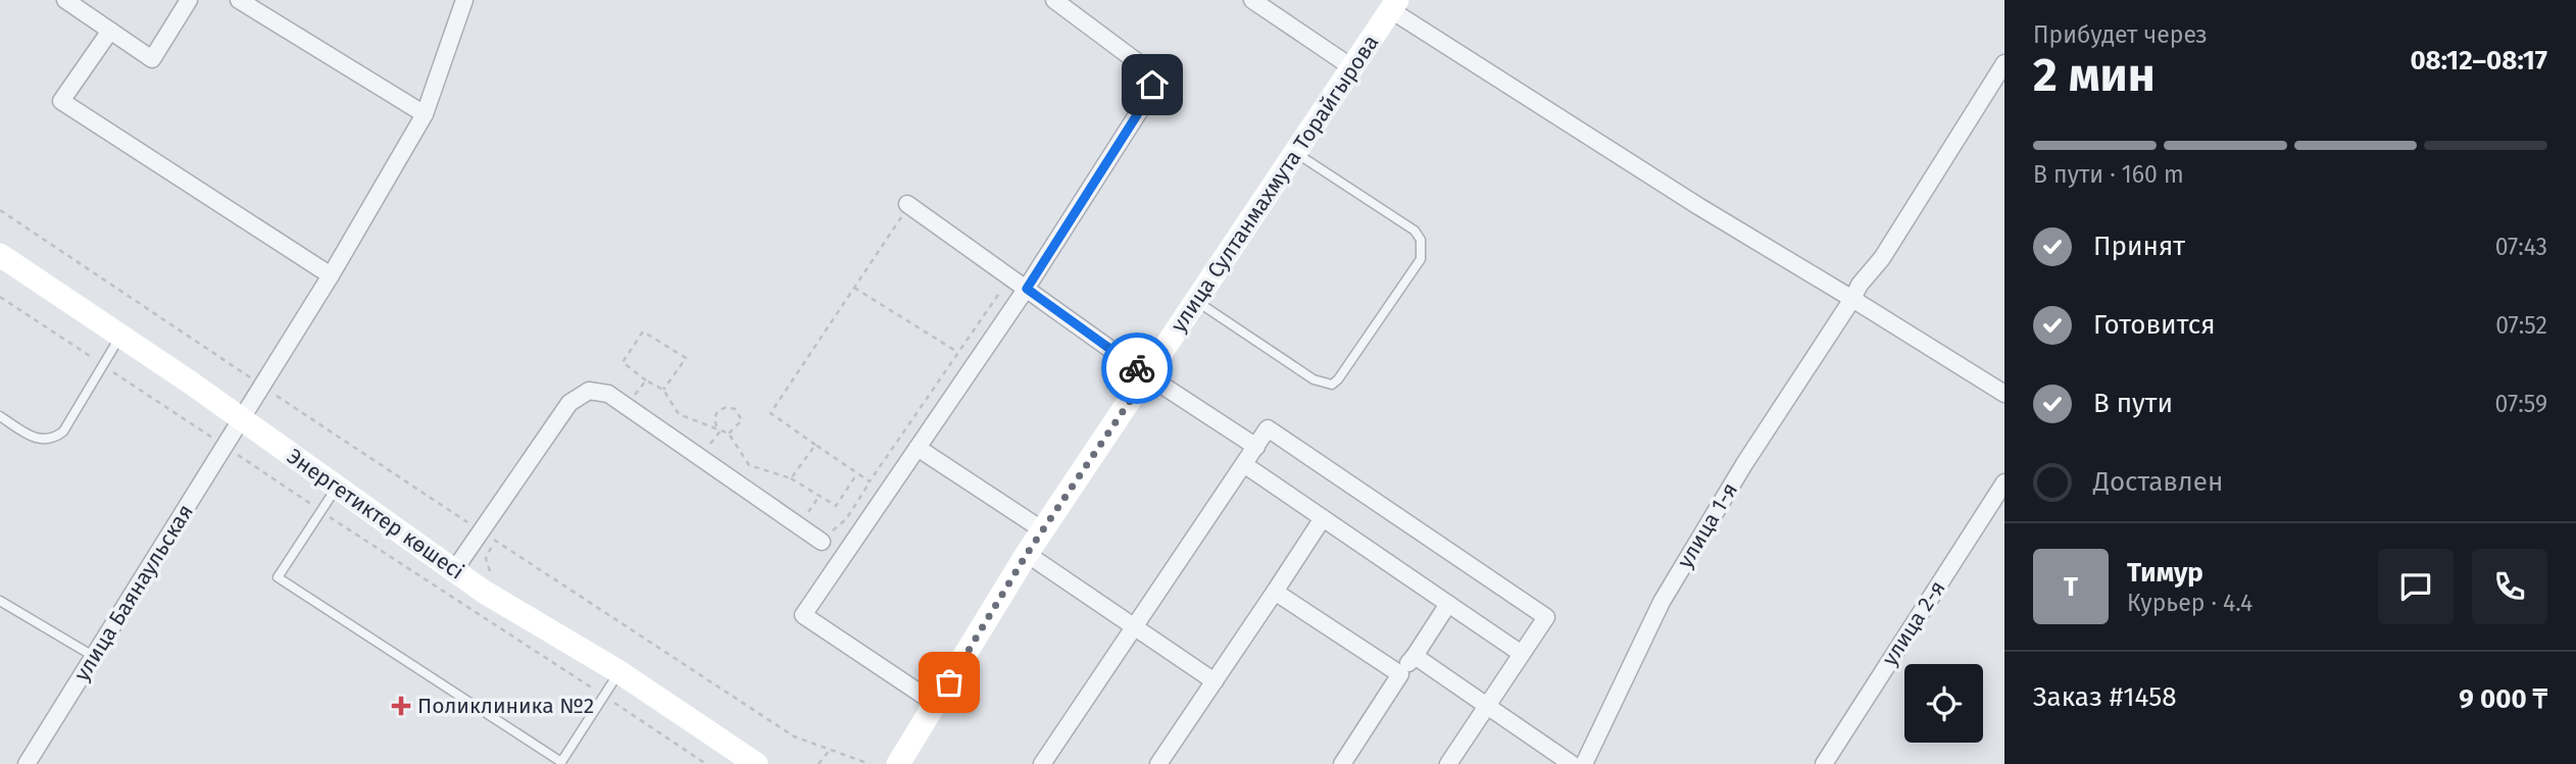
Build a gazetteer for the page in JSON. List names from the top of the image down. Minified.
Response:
{"streets":{"main road":["улица Султанмахмута Торайгырова","Энергетиктер көшесі"],"street":["улица 1-я","улица Баянаульская","улица 2-я"]},"crossings":[["Энергетиктер көшесі","улица Баянаульская"]],"places":{"health":["Поликлиника №2"]},"page":{"heading":["2 мин","Прибудет через","08:12–08:17"],"panel":["Тимур","Курьер · 4.4","Заказ #1458","9 000 ₸"],"bar":"В пути · 160 m","list":[["Принят","07:43"],["Готовится","07:52"],["В пути","07:59"],"Доставлен"],"round":"Т"}}
